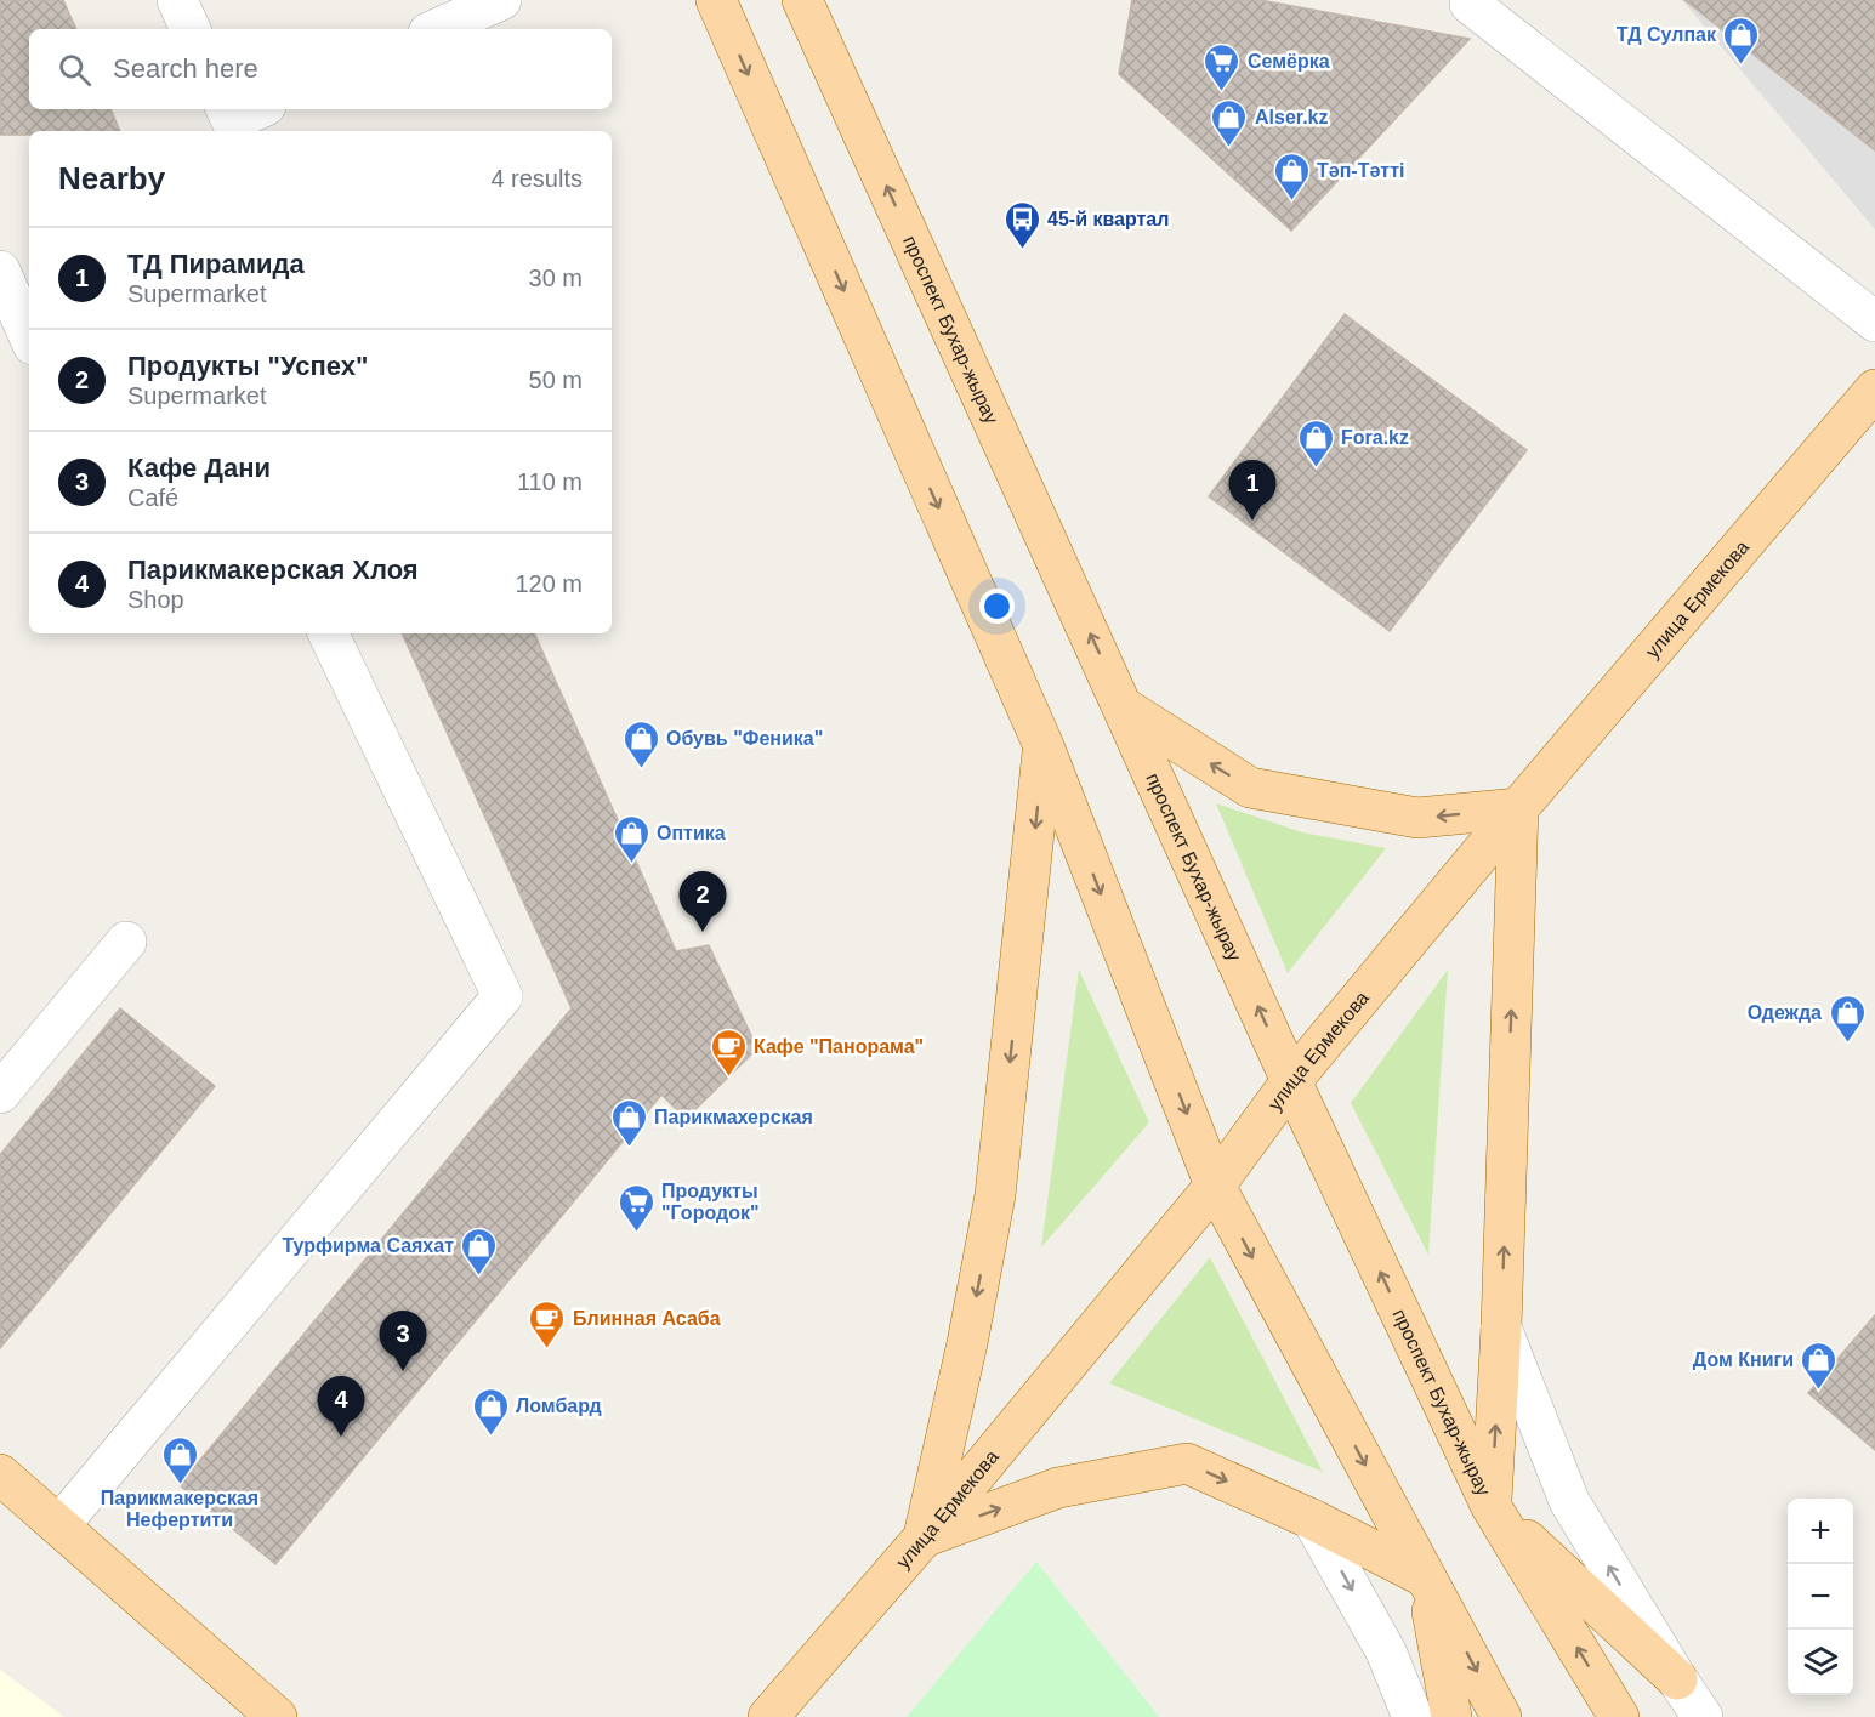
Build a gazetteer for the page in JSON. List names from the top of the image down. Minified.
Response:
{"streets":{"main road":["проспект Бухар-жырау","улица Ермекова"]},"crossings":[["проспект Бухар-жырау","улица Ермекова"]],"places":{"shop":["ТД Сулпак","Alser.kz","Тәп-Тәтті","Fora.kz","Обувь \"Феника\"","Оптика","Одежда","Парикмахерская","Турфирма Саяхат","Дом Книги","Ломбард","Парикмакерская Нефертити"],"supermarket":["Семёрка","Продукты \"Городок\""],"bus stop":["45-й квартал"],"cafe":["Кафе \"Панорама\"","Блинная Асаба"]},"page":{"search":"Search here","heading":["Nearby","4 results"],"list":[{"mark":"1","name":"ТД Пирамида","note":"Supermarket","value":"30 m"},{"mark":"2","name":"Продукты \"Успех\"","note":"Supermarket","value":"50 m"},{"mark":"3","name":"Кафе Дани","note":"Café","value":"110 m"},{"mark":"4","name":"Парикмакерская Хлоя","note":"Shop","value":"120 m"}],"pins":["1","2","3","4"],"map_buttons":["+","−"]}}
